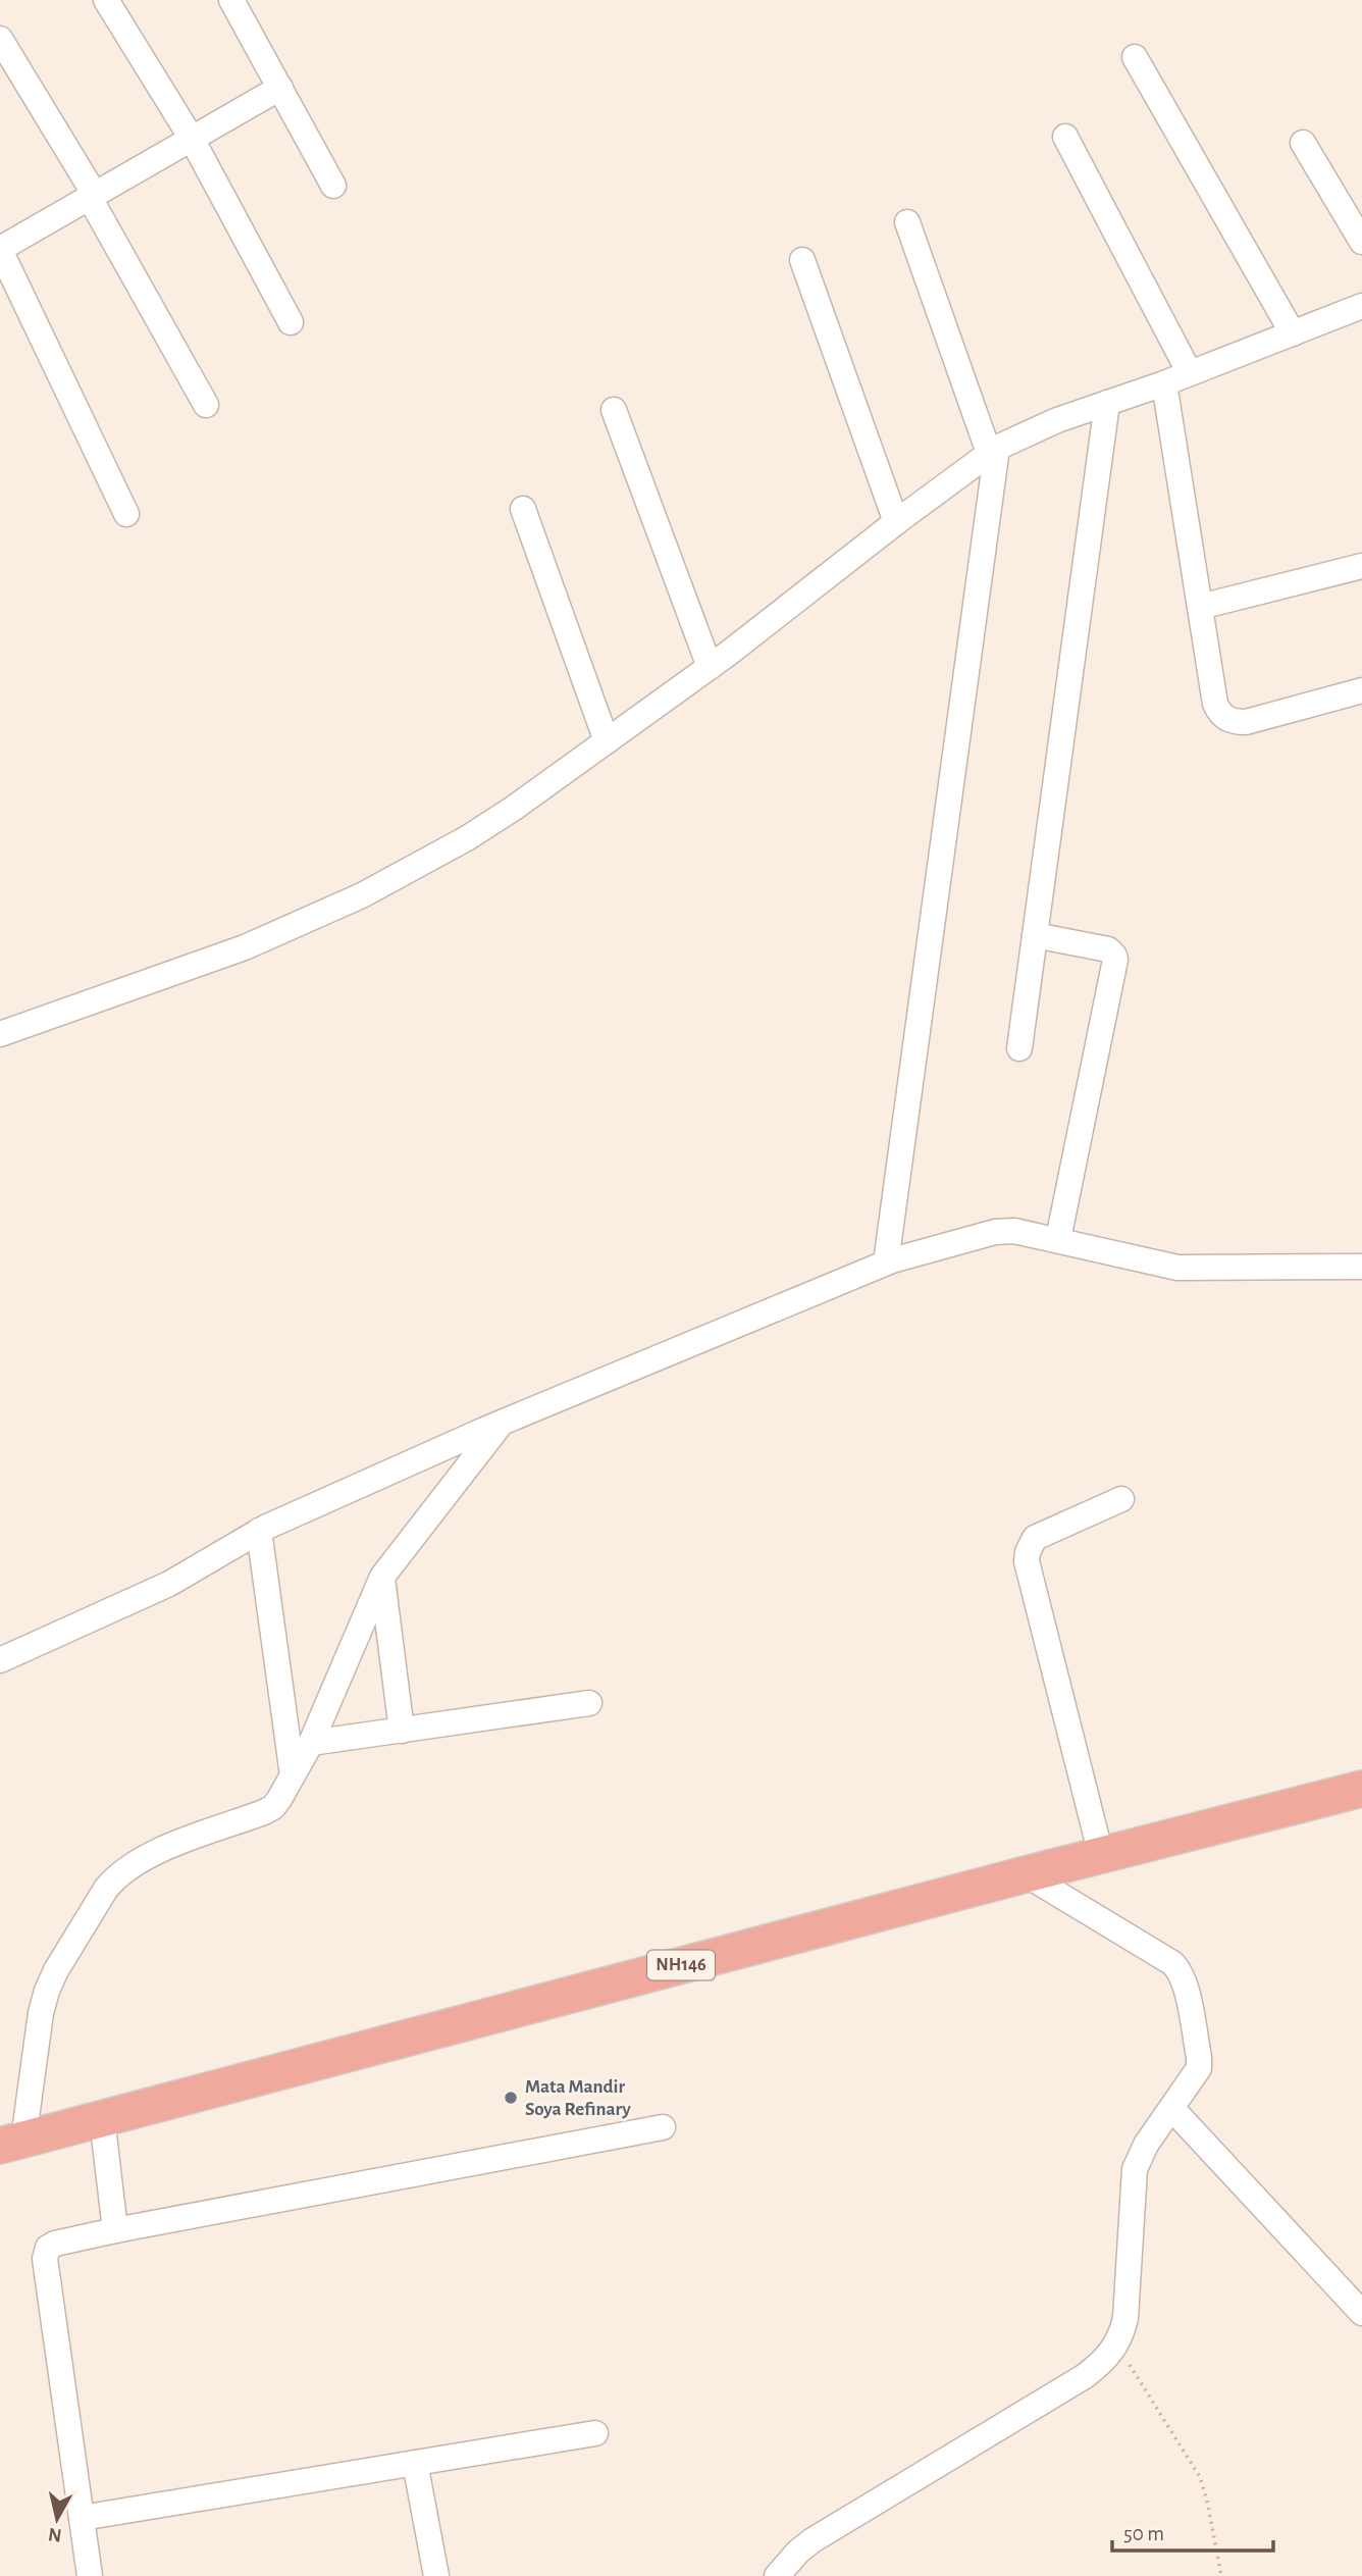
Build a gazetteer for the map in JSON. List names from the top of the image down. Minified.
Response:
{"streets":{"highway":["NH146"]},"places":["Mata Mandir Soya Refinary"],"scale_bar":"50 m","north":"bottom"}
